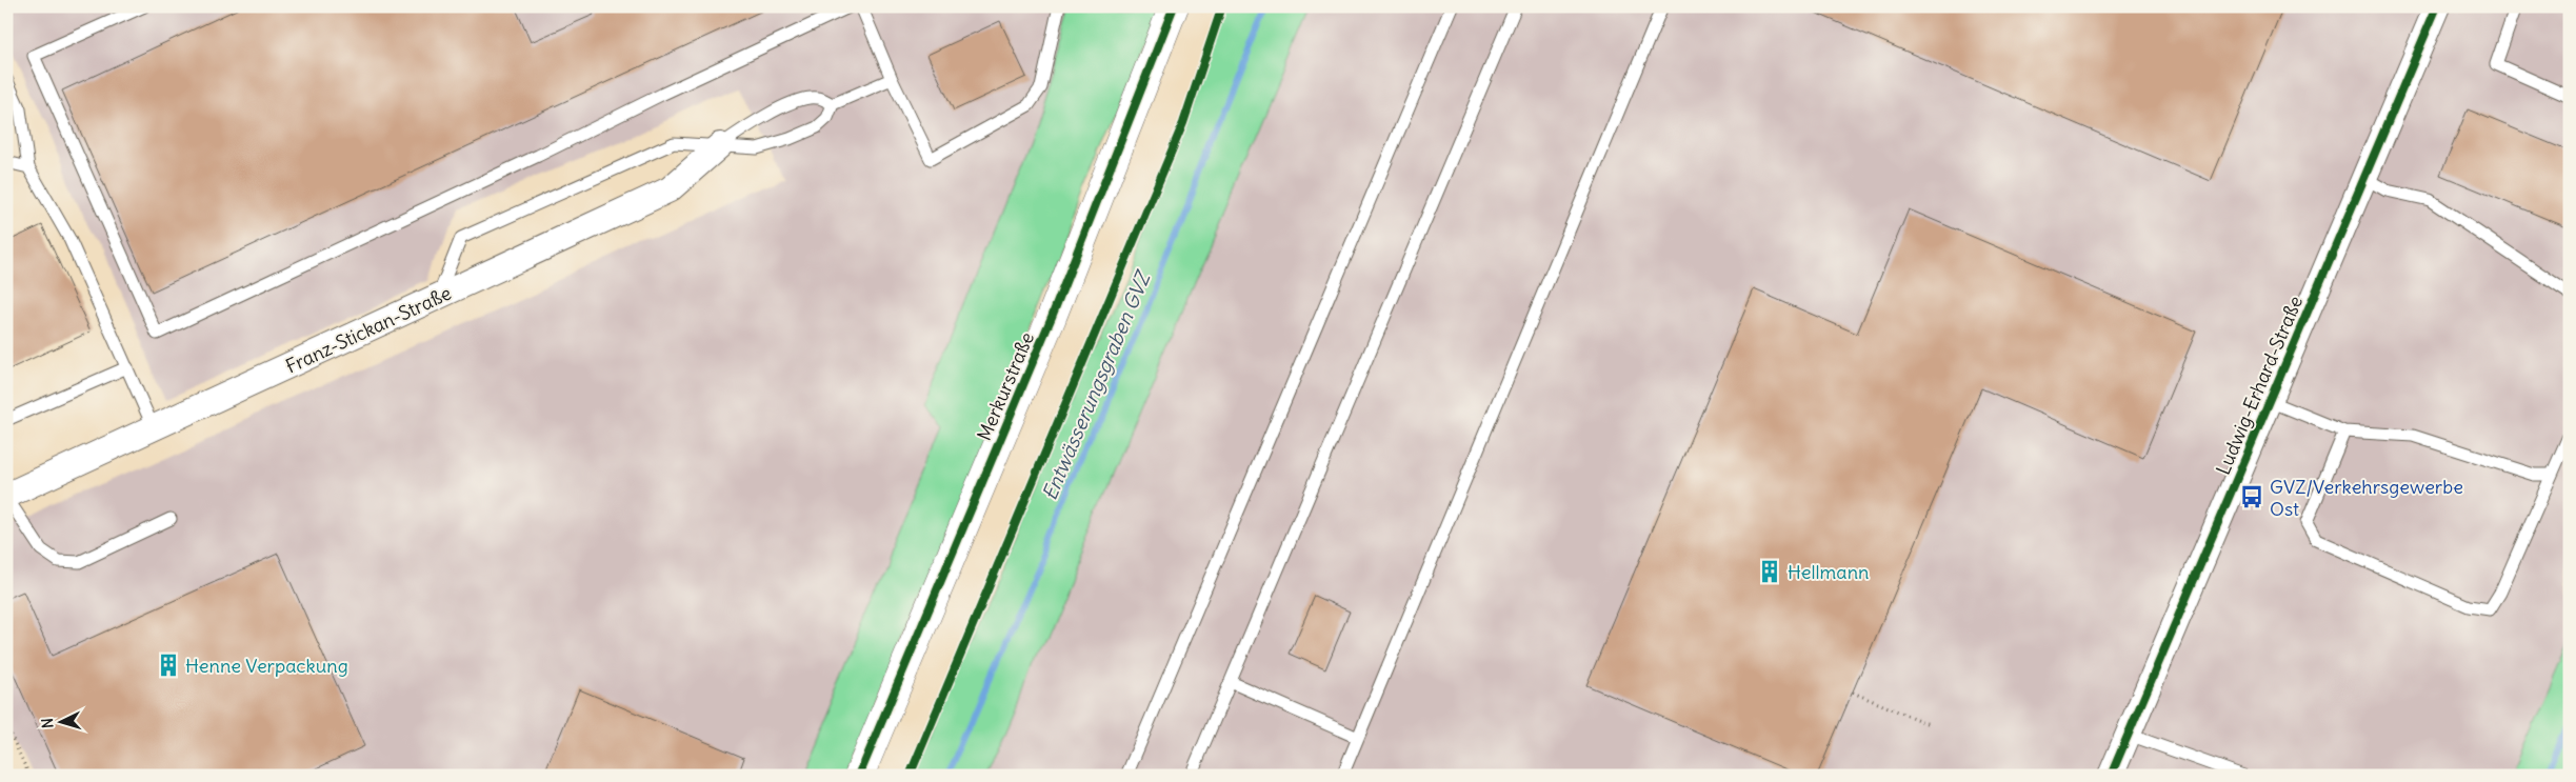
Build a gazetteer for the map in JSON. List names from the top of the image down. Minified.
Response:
{"streets":{"street":["Franz-Stickan-Straße","Ludwig-Erhard-Straße","Merkurstraße"]},"water":["Entwässerungsgraben GVZ"],"places":{"bus stop":["GVZ/Verkehrsgewerbe Ost"],"building":["Hellmann","Henne Verpackung"]},"north":"left"}
